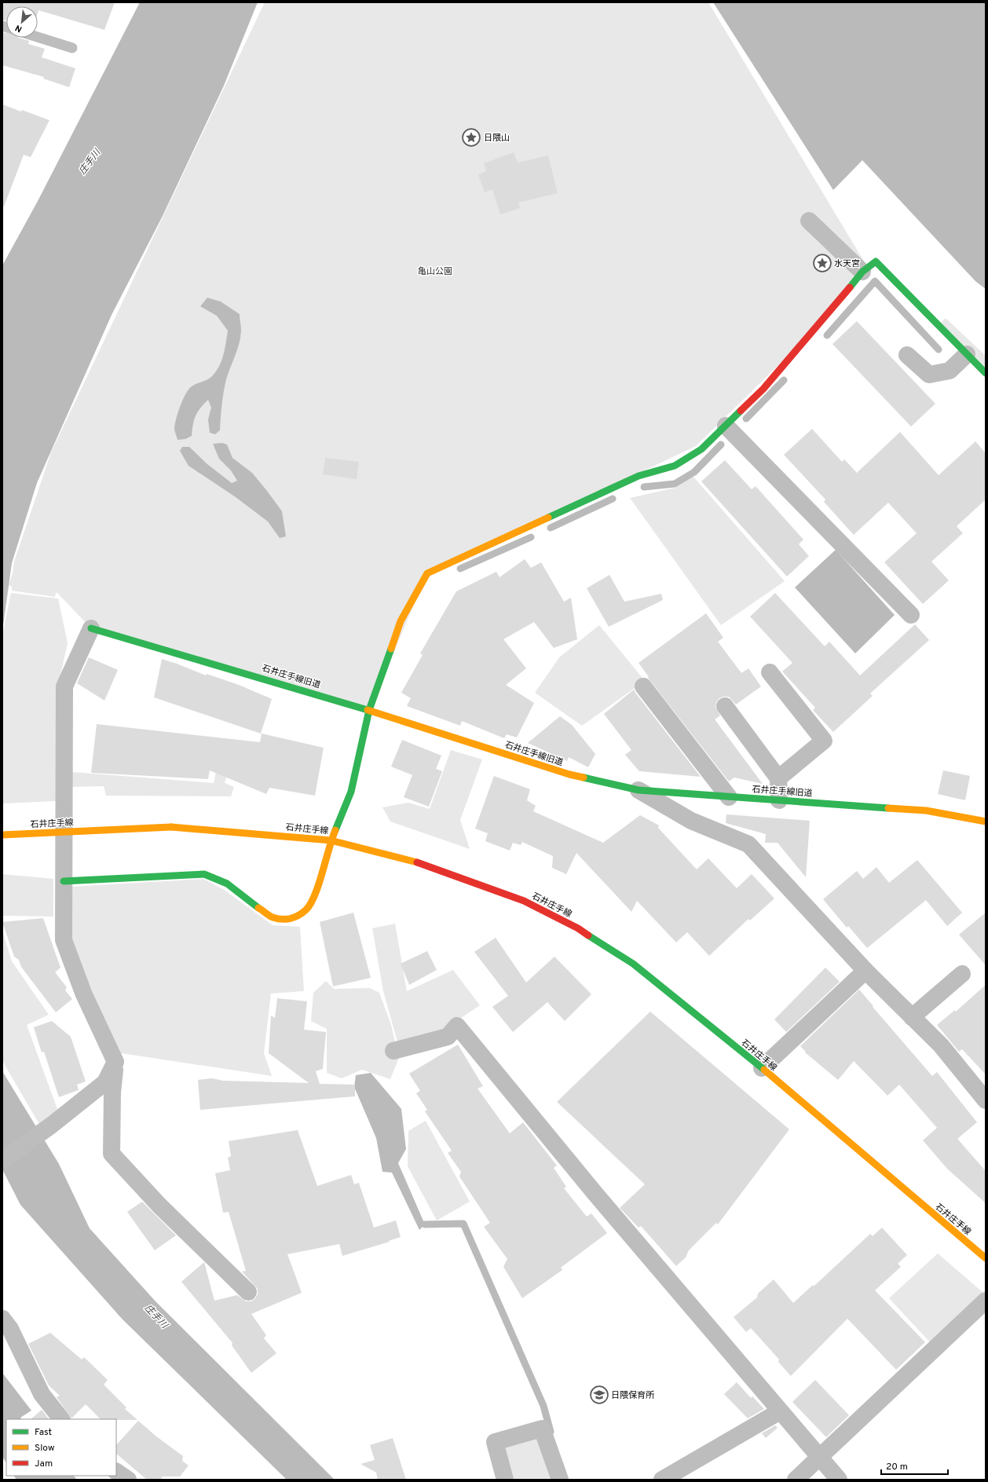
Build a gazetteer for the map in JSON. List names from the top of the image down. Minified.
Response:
{"streets":{"street":["石井庄手線旧道","石井庄手線"]},"water":["庄手川"],"parks":["亀山公園"],"places":{"place":["日隈山","水天宮"],"school or university":["日隈保育所"]},"legend":["Fast","Slow","Jam"],"scale_bar":"20 m","north":"bottom left"}
